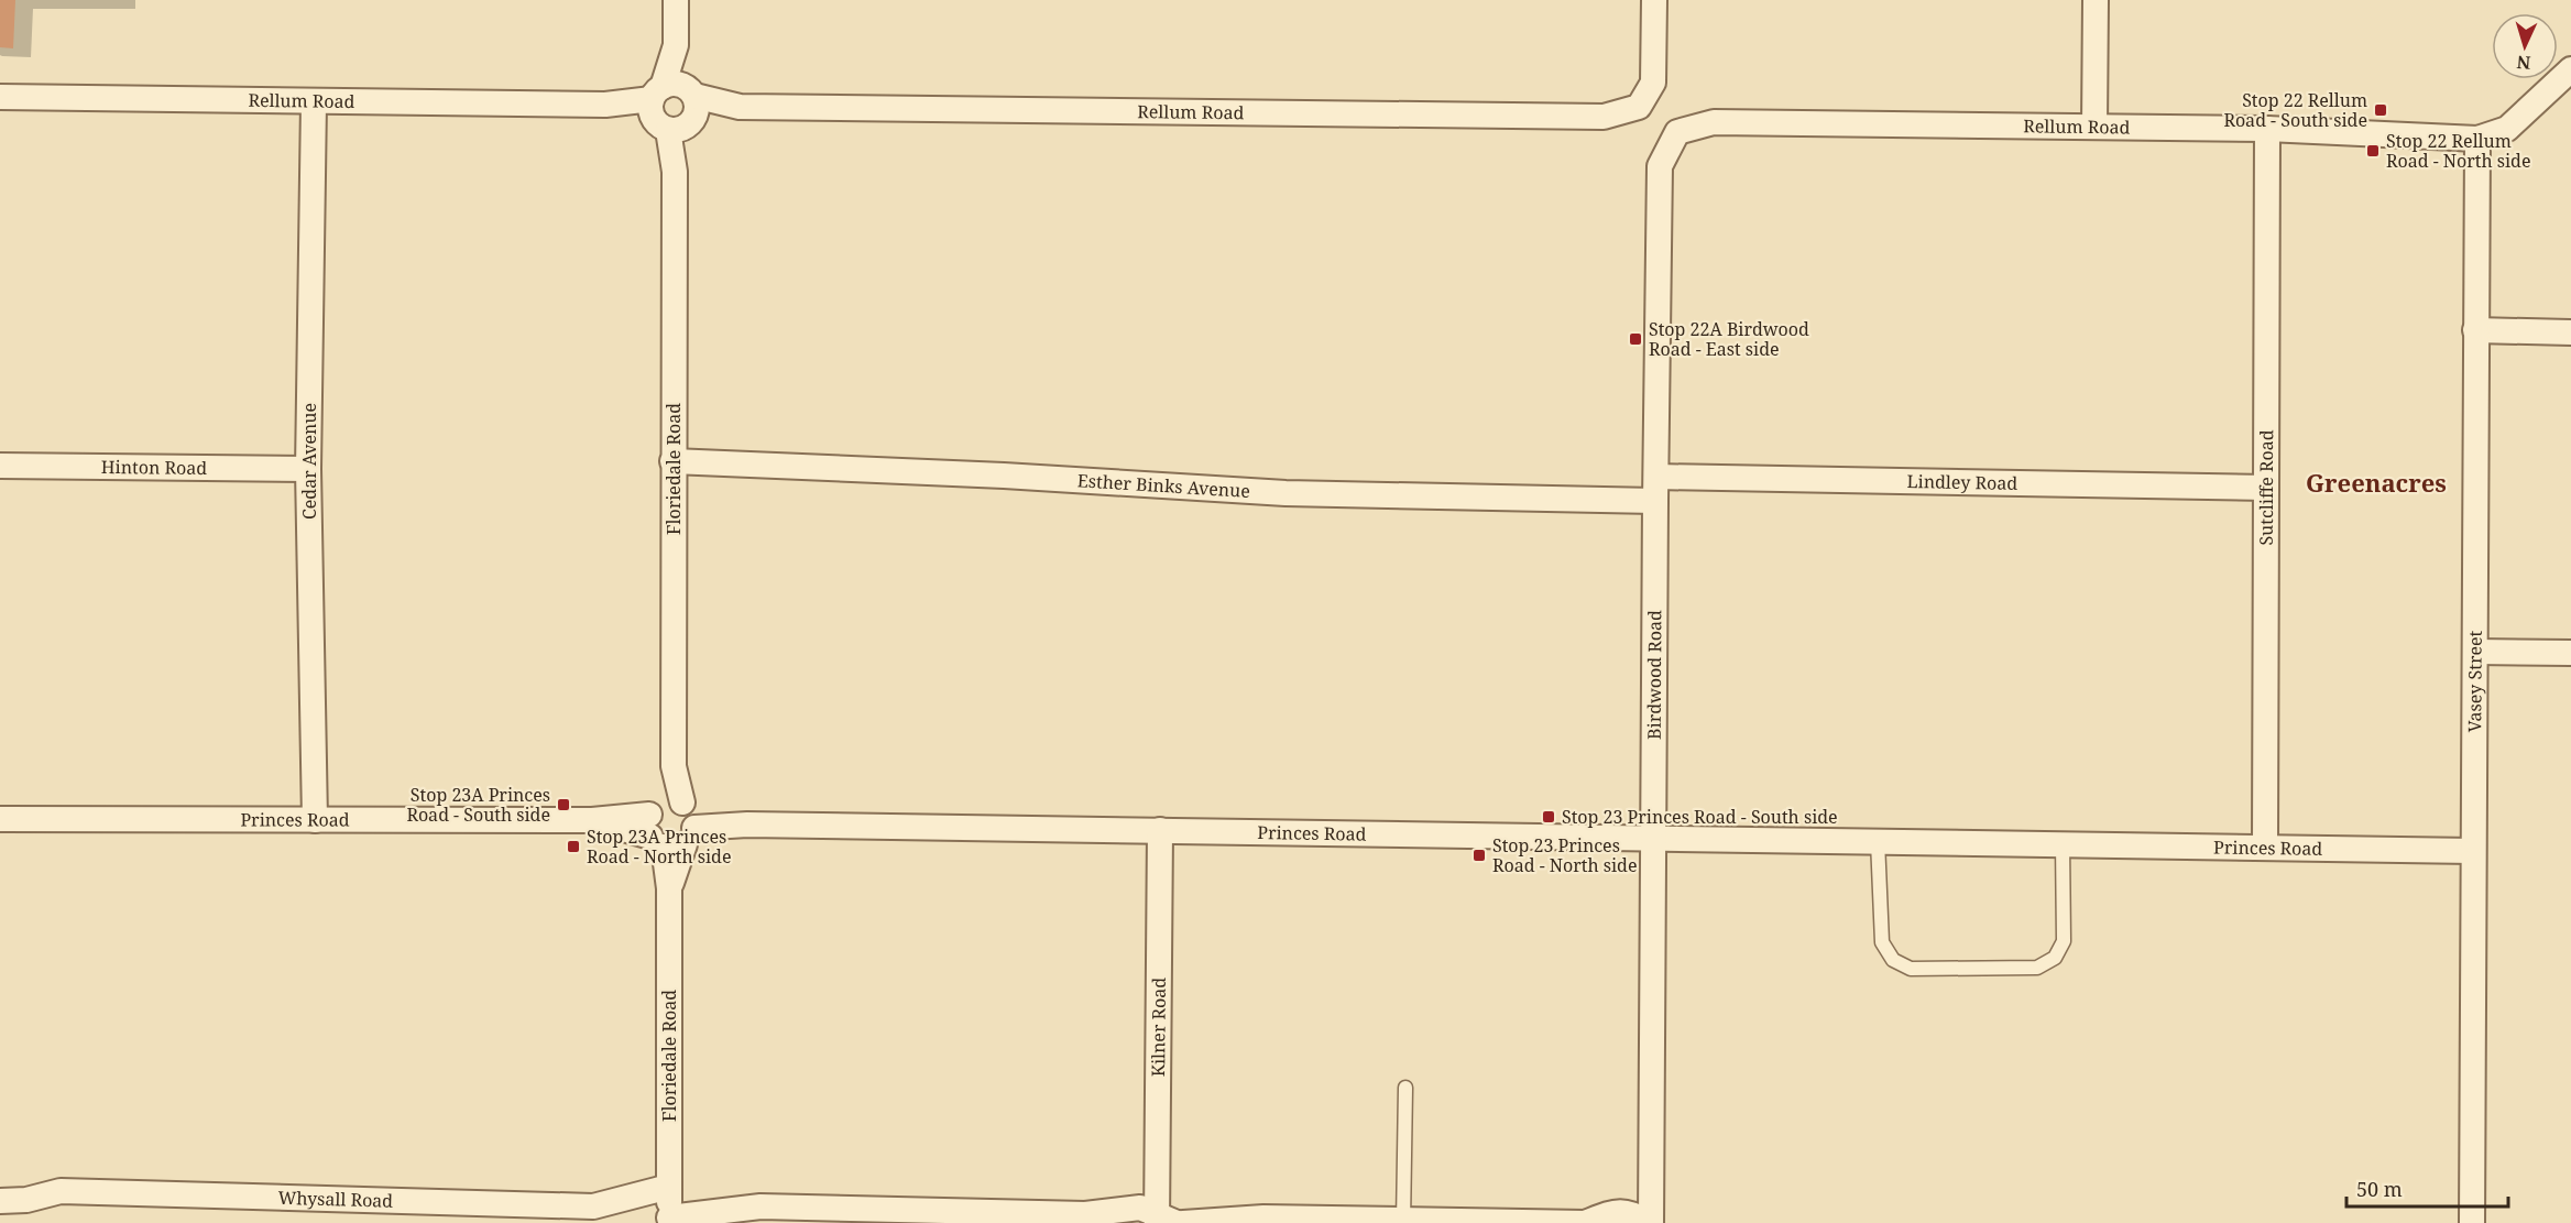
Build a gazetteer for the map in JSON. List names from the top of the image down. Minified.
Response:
{"streets":{"street":["Rellum Road","Cedar Avenue","Hinton Road","Floriedale Road","Lindley Road","Esther Binks Avenue","Sutcliffe Road","Birdwood Road","Vasey Street","Princes Road","Kilner Road","Whysall Road"]},"crossings":[["Rellum Road","Cedar Avenue"],["Rellum Road","Floriedale Road"],["Rellum Road","Sutcliffe Road"],["Rellum Road","Birdwood Road"],["Rellum Road","Vasey Street"],["Cedar Avenue","Hinton Road"],["Cedar Avenue","Princes Road"],["Floriedale Road","Esther Binks Avenue"],["Floriedale Road","Princes Road"],["Floriedale Road","Whysall Road"],["Lindley Road","Esther Binks Avenue"],["Lindley Road","Sutcliffe Road"],["Lindley Road","Birdwood Road"],["Esther Binks Avenue","Birdwood Road"],["Sutcliffe Road","Princes Road"],["Birdwood Road","Princes Road"],["Vasey Street","Princes Road"],["Princes Road","Kilner Road"]],"districts":["Greenacres"],"places":{"transit":["Stop 22 Rellum Road - South side","Stop 22 Rellum Road - North side","Stop 22A Birdwood Road - East side","Stop 23A Princes Road - South side","Stop 23 Princes Road - South side","Stop 23A Princes Road - North side","Stop 23 Princes Road - North side"]},"scale_bar":"50 m","north":"bottom"}
